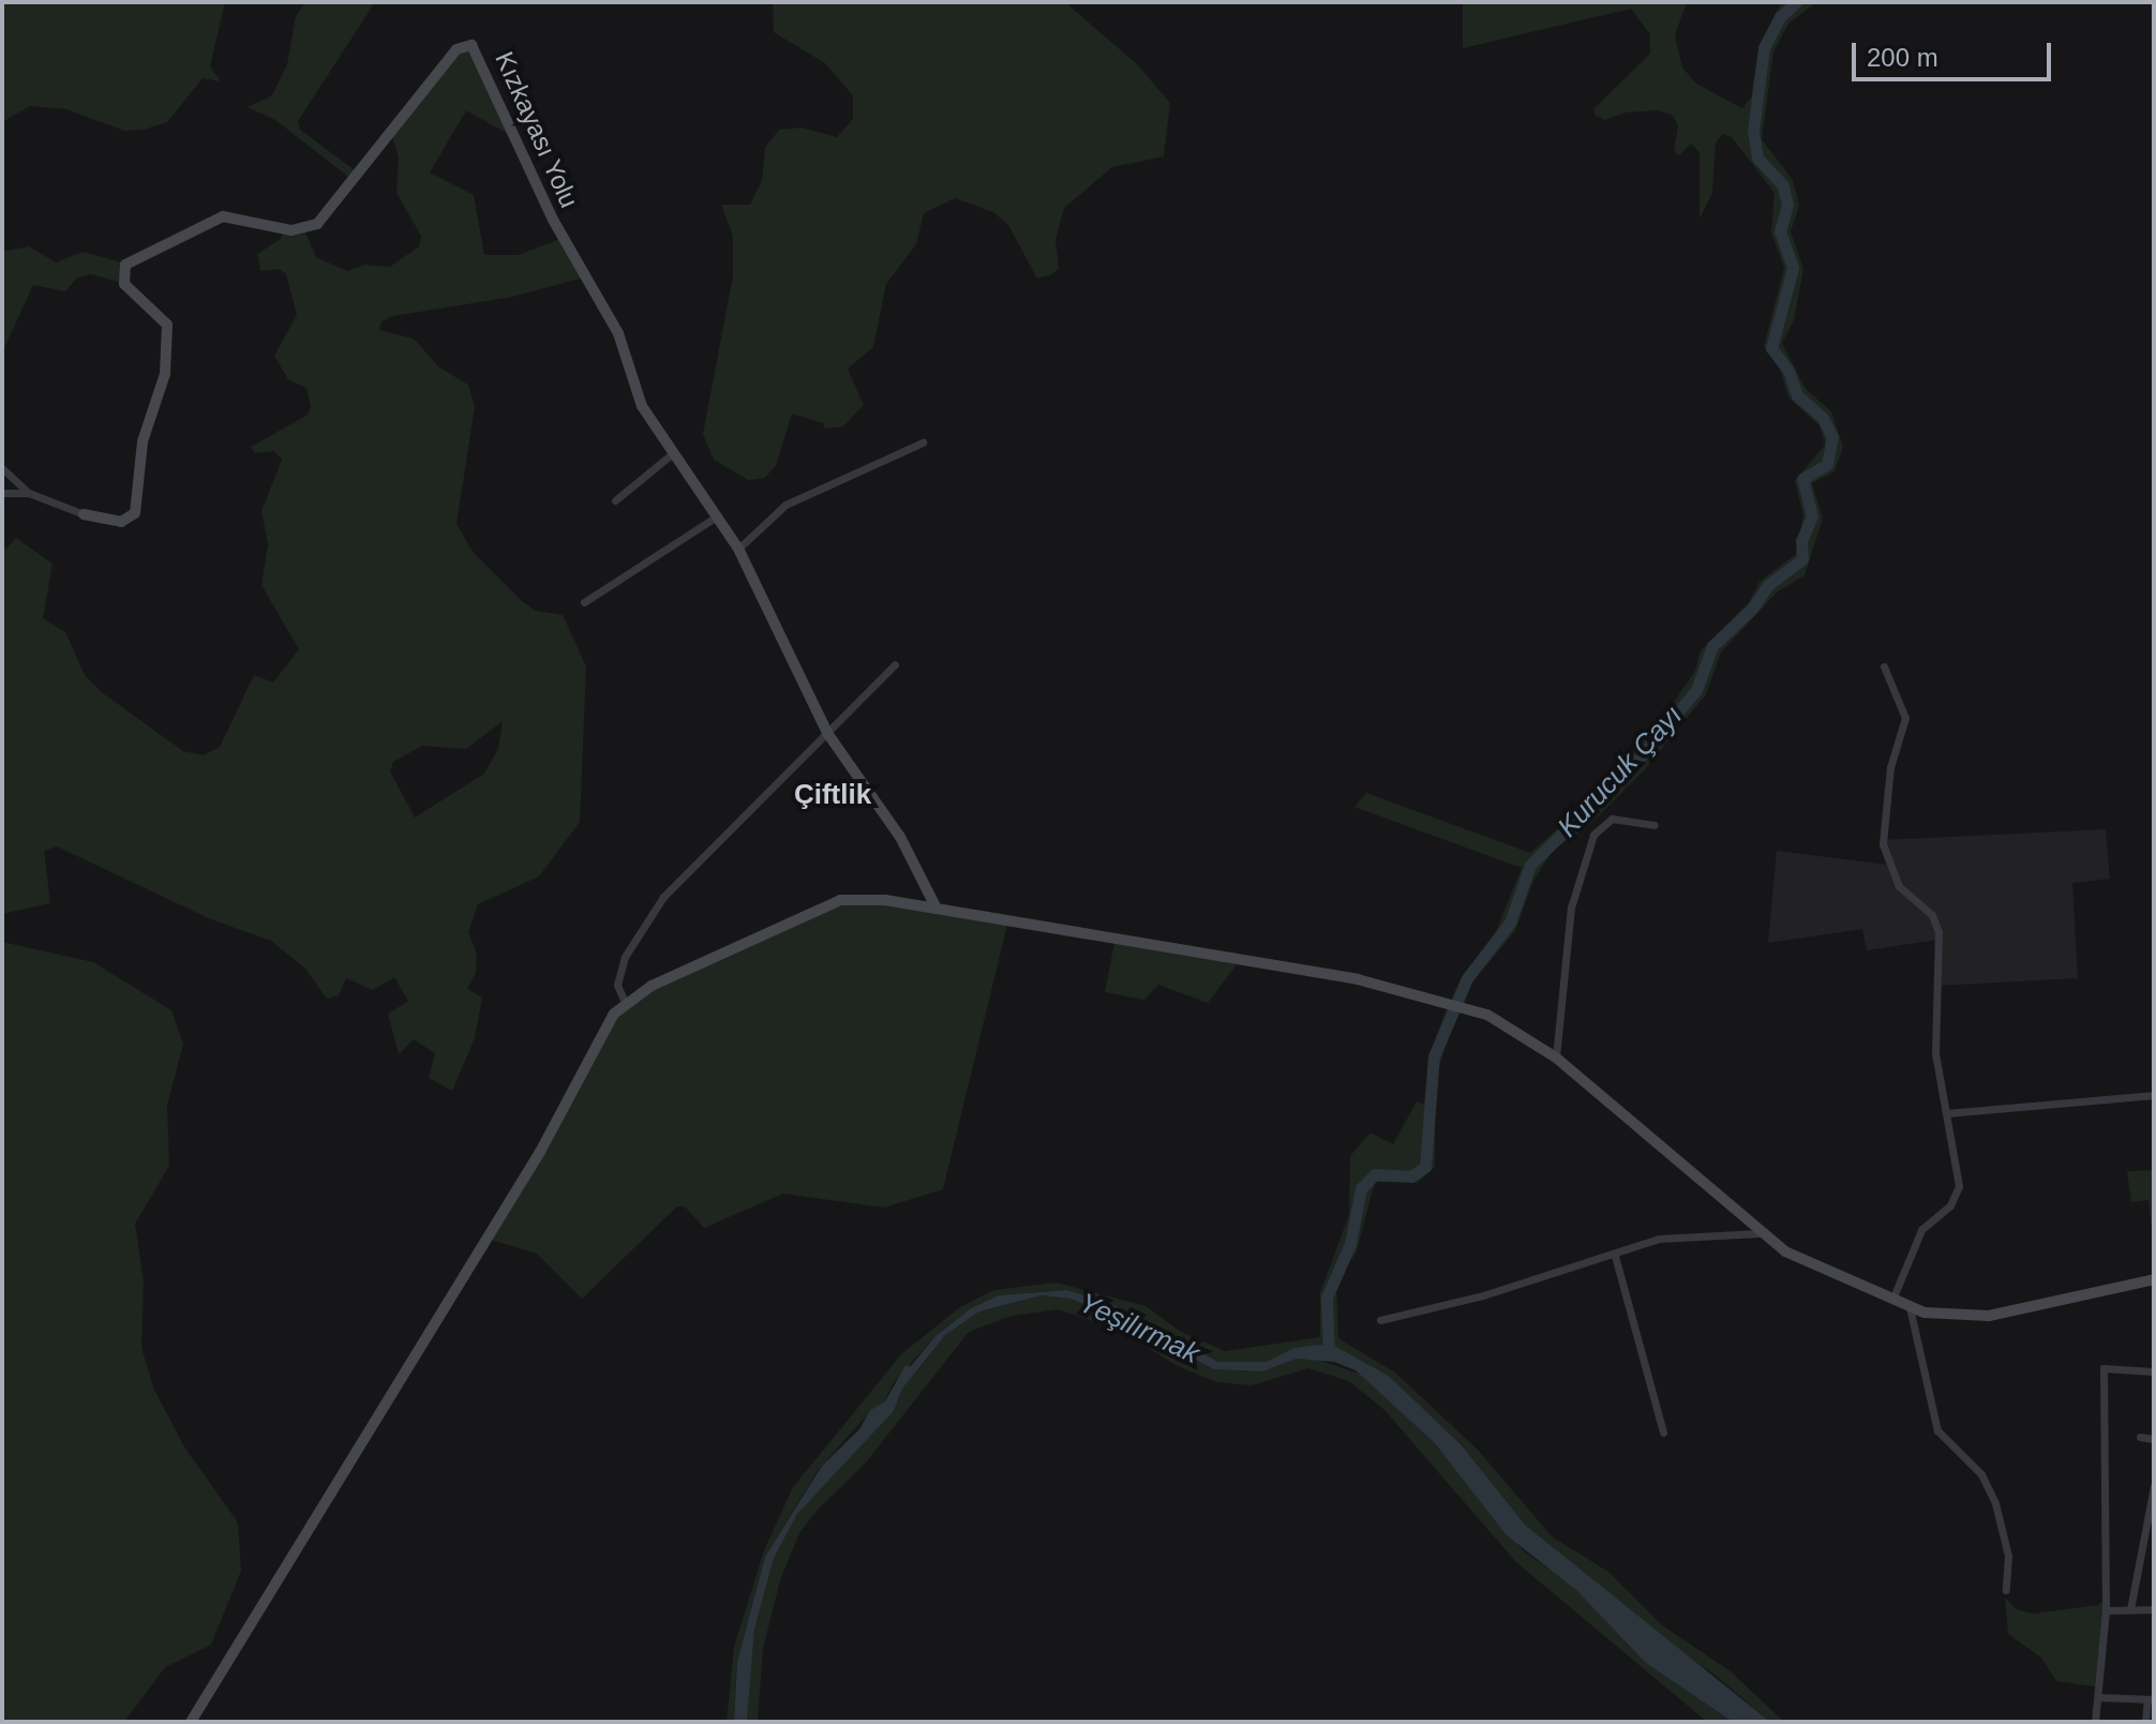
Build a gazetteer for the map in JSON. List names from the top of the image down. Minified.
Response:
{"streets":{"street":["Kızkayası Yolu"]},"districts":["Çiftlik"],"water":["Kurucuk Çayı","Yeşilırmak"],"scale_bar":"200 m"}
